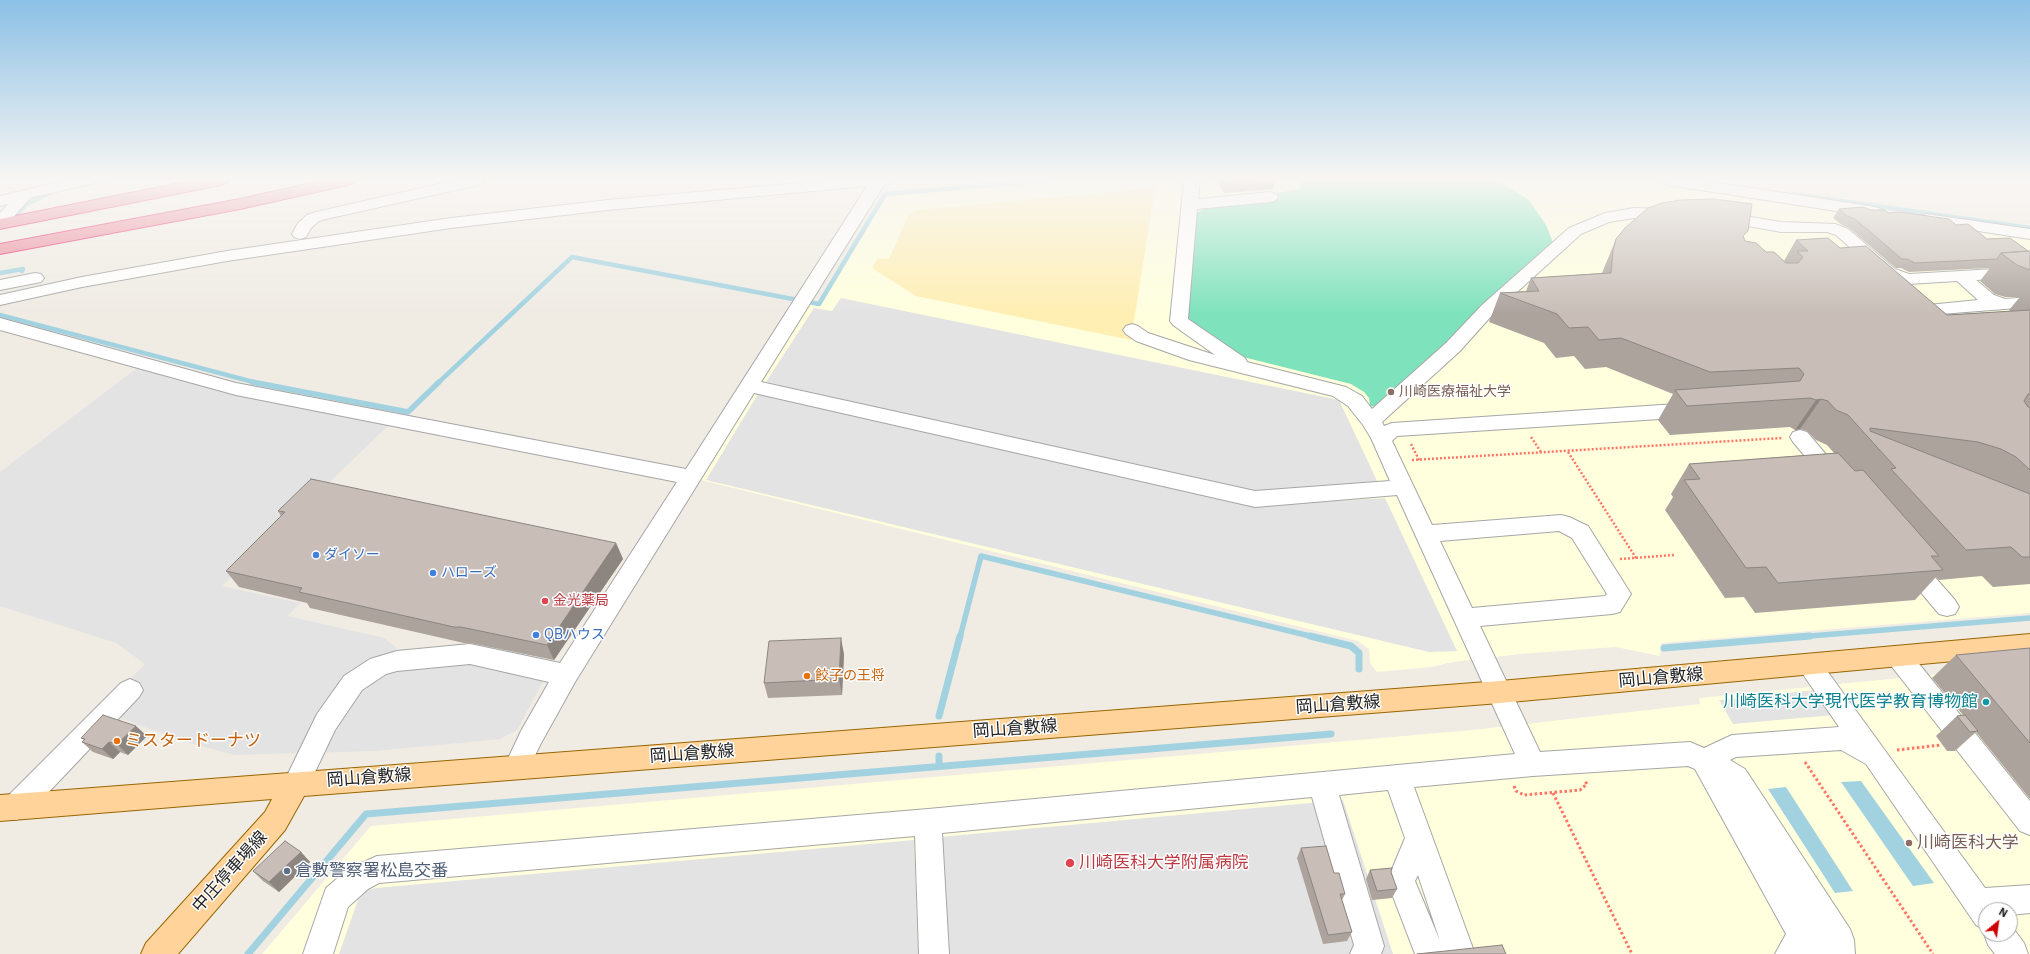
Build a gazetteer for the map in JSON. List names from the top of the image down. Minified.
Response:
{"streets":{"main road":["岡山倉敷線","中庄停車場線"]},"crossings":[["岡山倉敷線","中庄停車場線"]],"places":["川崎医療福祉大学","ダイソー","ハローズ","金光薬局","QBハウス","餃子の王将","川崎医科大学現代医学教育博物館","ミスタードーナツ","川崎医科大学","川崎医科大学附属病院","倉敷警察署松島交番"],"north":"top right"}
